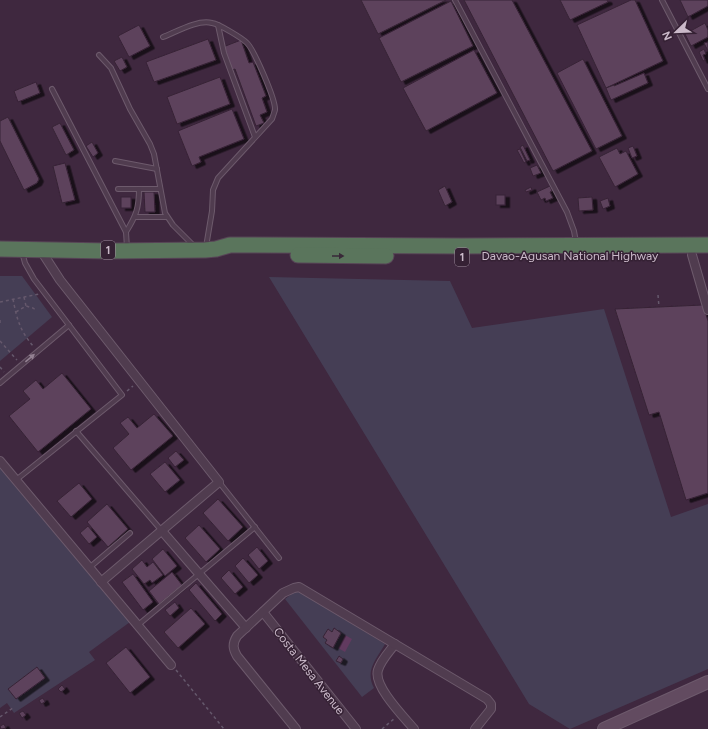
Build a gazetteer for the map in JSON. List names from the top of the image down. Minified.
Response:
{"streets":{"highway":["1","Davao-Agusan National Highway"],"street":["Costa Mesa Avenue"]},"north":"bottom left"}
